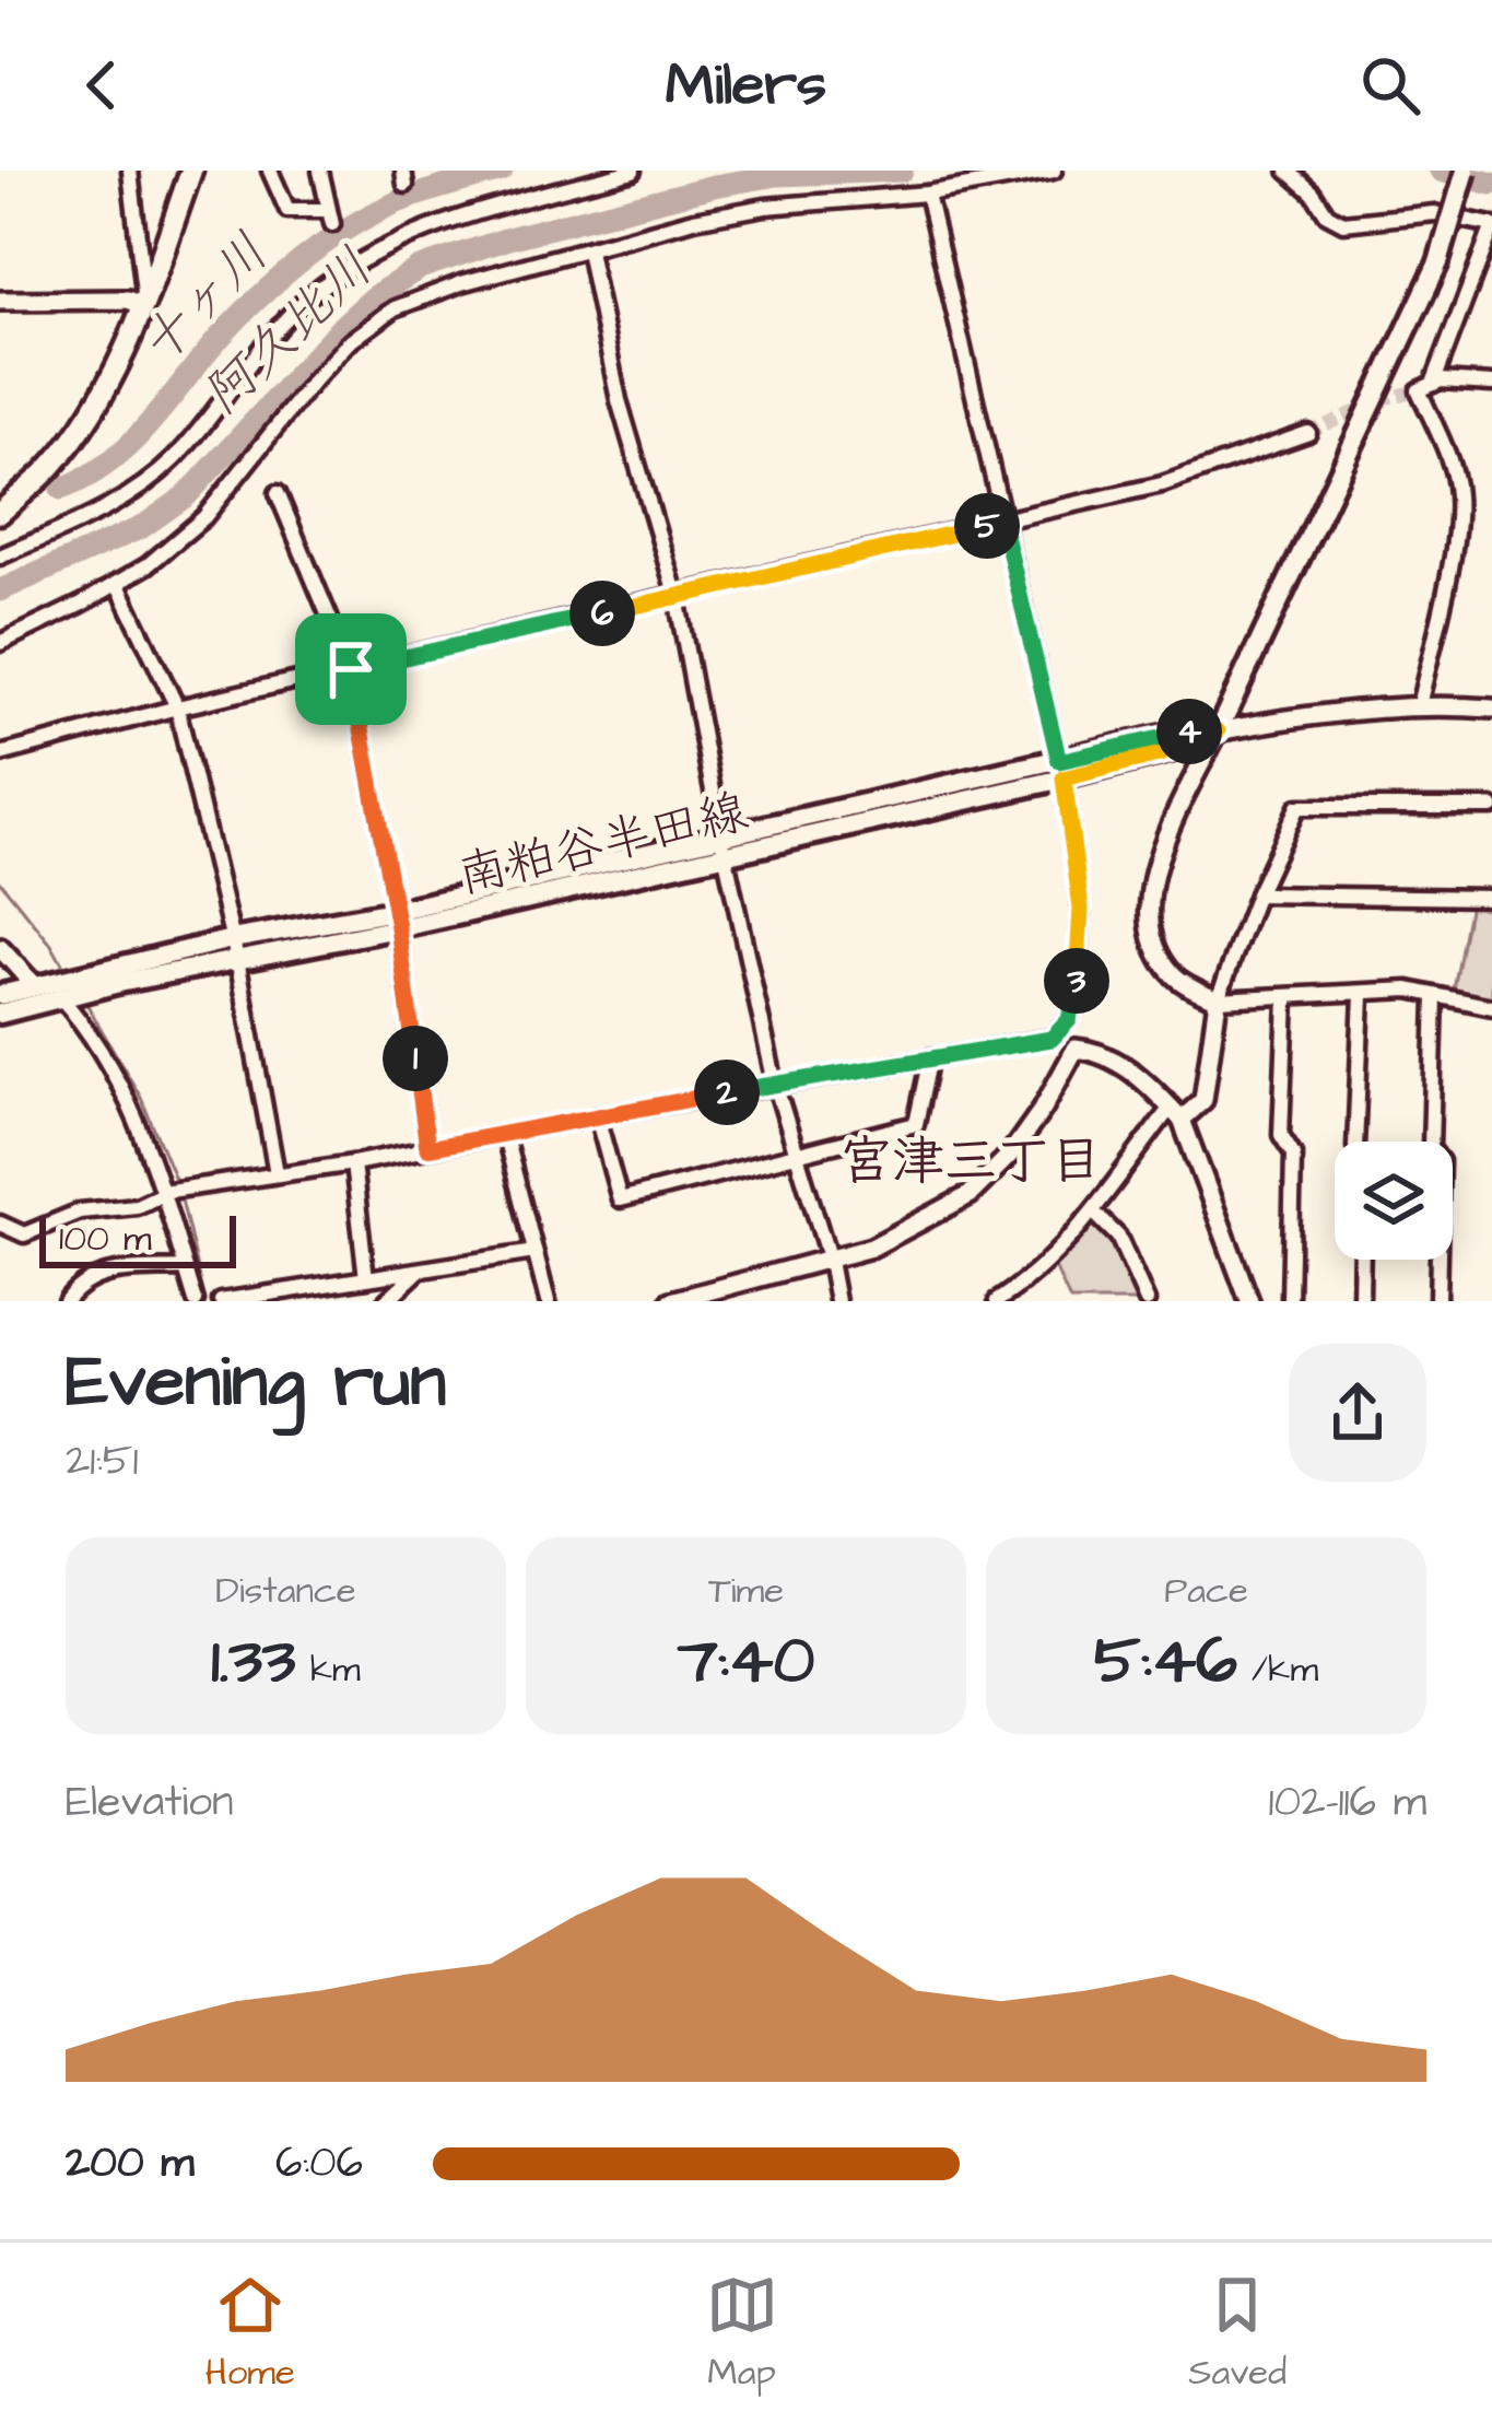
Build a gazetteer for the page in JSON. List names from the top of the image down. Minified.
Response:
{"streets":{"main road":["南粕谷半田線"]},"districts":["宮津三丁目"],"water":["十ヶ川","阿久比川"],"scale_bar":"100 m","page":{"header":"Milers","pins":["5","6","4","3","1","2"],"scale":"100 m","heading":["Evening run","21:51"],"stats":[["Distance","1.33 km"],["Time","7:40"],["Pace","5:46 /km"]],"chart":["Elevation","102–116 m"],"list":[{"name":"200 m","note":"6:06"}],"tabs":["Home","Map","Saved"]}}
